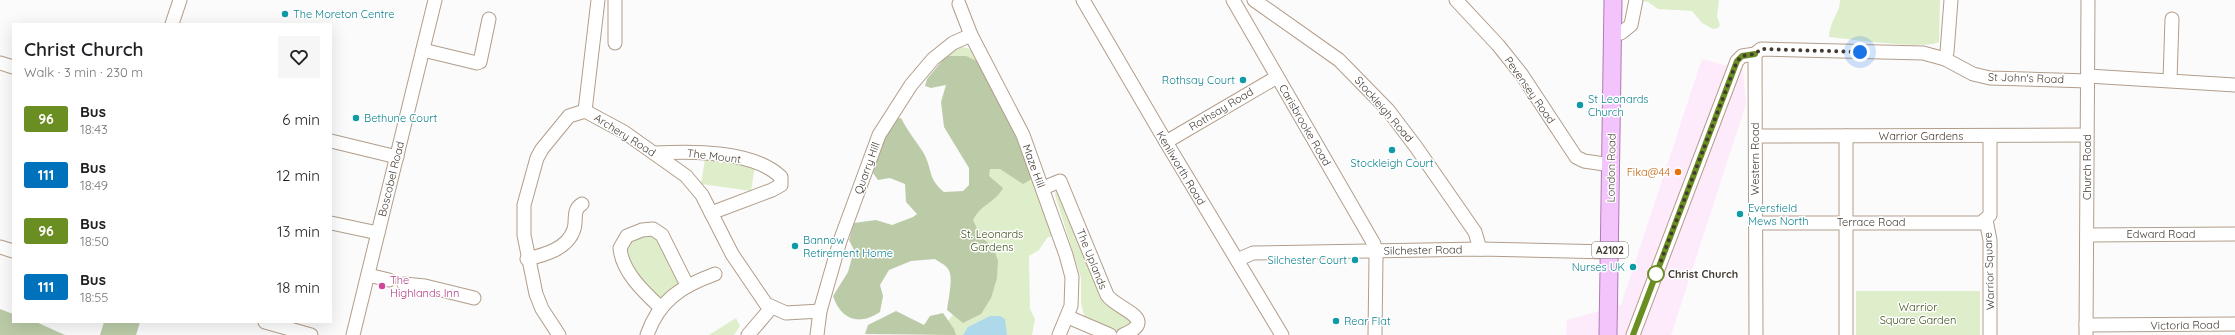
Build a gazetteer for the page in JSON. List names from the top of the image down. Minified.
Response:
{"streets":{"main road":["London Road","A2102"],"street":["St John's Road","Pevensey Road","Rothsay Road","Stockleigh Road","Carisbrooke Road","Archery Road","Warrior Gardens","The Mount","Western Road","Maze Hill","Church Road","Quarry Hill","Kenilworth Road","Boscobel Road","Terrace Road","Edward Road","Silchester Road","The Uplands","Warrior Square","Victoria Road"]},"crossings":[["St John's Road","Western Road"],["St John's Road","Church Road"],["Pevensey Road","London Road"],["Rothsay Road","Carisbrooke Road"],["Rothsay Road","Kenilworth Road"],["Stockleigh Road","Silchester Road"],["Carisbrooke Road","Silchester Road"],["Archery Road","The Mount"],["Warrior Gardens","Western Road"],["Warrior Gardens","Church Road"],["Warrior Gardens","Warrior Square"],["Western Road","Terrace Road"],["Maze Hill","Quarry Hill"],["Maze Hill","The Uplands"],["Church Road","Edward Road"],["Church Road","Victoria Road"],["Kenilworth Road","Silchester Road"],["London Road","Silchester Road"],["Terrace Road","Warrior Square"]],"parks":["St. Leonards Gardens","Warrior Square Garden"],"places":["The Moreton Centre","Rothsay Court","St Leonards Church","Bethune Court","Stockleigh Court","Fika@44","Eversfield Mews North","Bannow Retirement Home","Silchester Court","Nurses UK","Christ Church","The Highlands Inn","Rear Flat"],"lines":["bus line 96"],"page":{"heading":["Christ Church","Walk · 3 min · 230 m"],"list":[{"mark":"96","name":"Bus","note":"18:43","value":"6 min"},{"mark":"111","name":"Bus","note":"18:49","value":"12 min"},{"mark":"96","name":"Bus","note":"18:50","value":"13 min"},{"mark":"111","name":"Bus","note":"18:55","value":"18 min"}]}}
